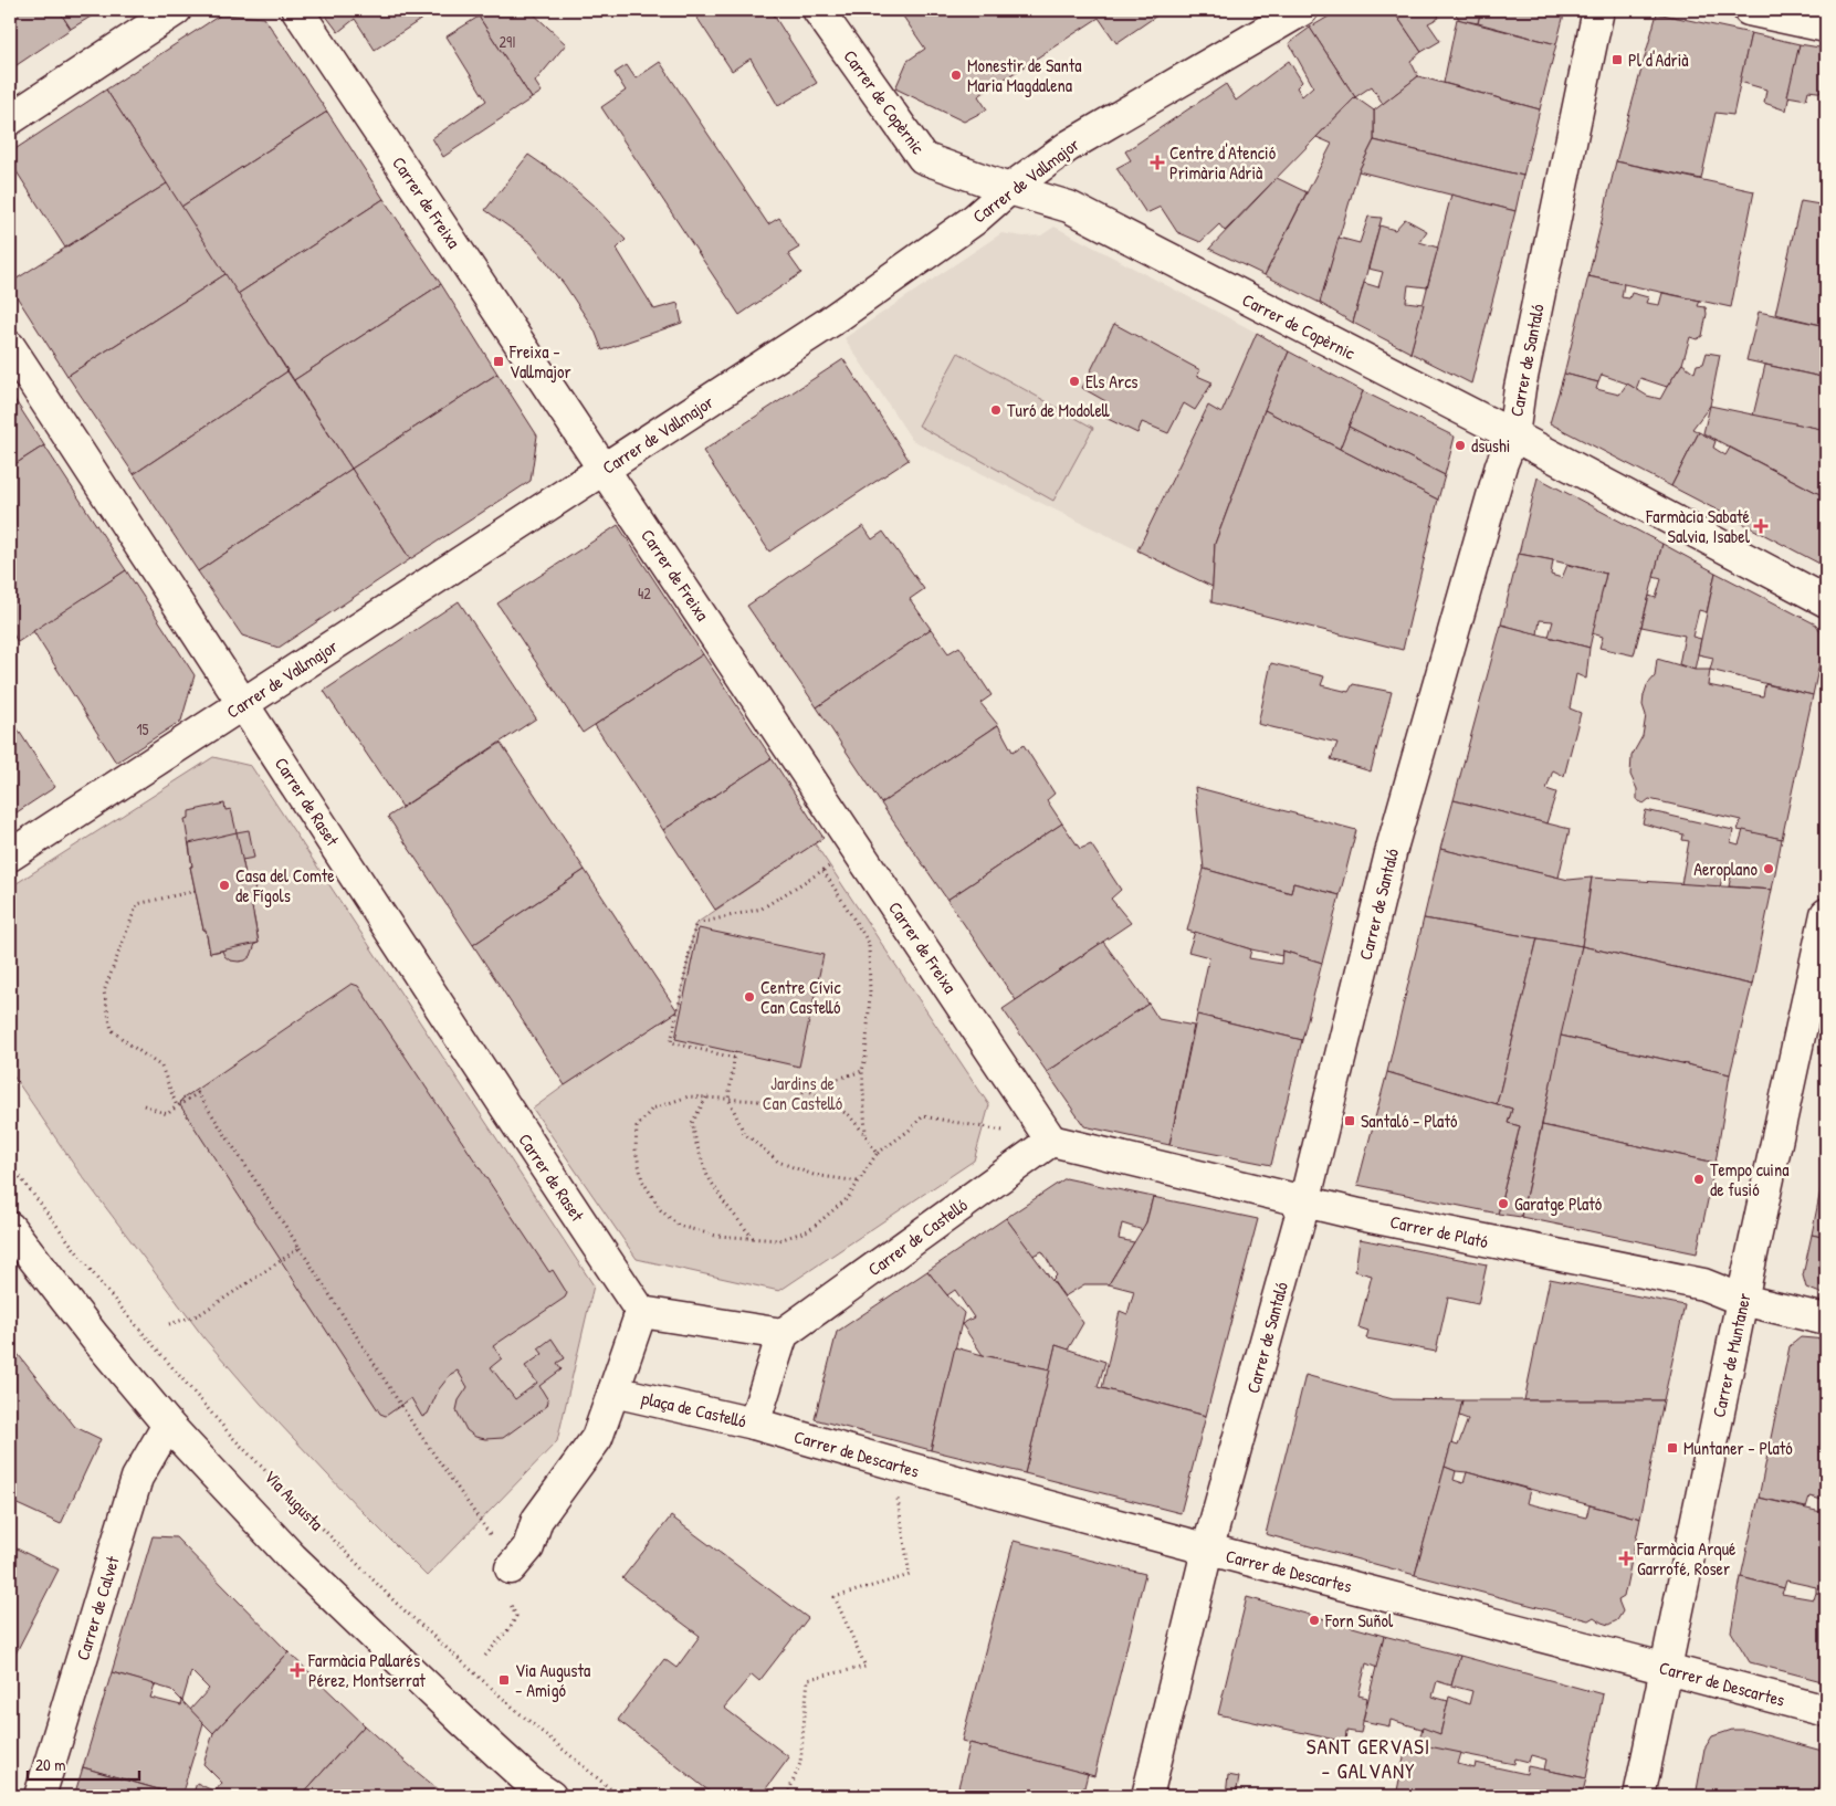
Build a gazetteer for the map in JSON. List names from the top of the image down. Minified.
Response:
{"streets":{"street":["Carrer de Copèrnic","Carrer de Vallmajor","Carrer de Freixa","Carrer de Santaló","Carrer de Raset","Carrer de Plató","Carrer de Castelló","Carrer de Muntaner","plaça de Castelló","Carrer de Descartes","Carrer de Calvet"],"path":["Via Augusta"]},"crossings":[["Carrer de Copèrnic","Carrer de Vallmajor"],["Carrer de Copèrnic","Carrer de Santaló"],["Carrer de Vallmajor","Carrer de Freixa"],["Carrer de Vallmajor","Carrer de Raset"],["Carrer de Freixa","Carrer de Plató"],["Carrer de Freixa","Carrer de Castelló"],["Carrer de Santaló","Carrer de Plató"],["Carrer de Santaló","Carrer de Descartes"],["Carrer de Plató","Carrer de Castelló"],["Carrer de Plató","Carrer de Muntaner"],["Carrer de Castelló","plaça de Castelló"],["Carrer de Muntaner","Carrer de Descartes"],["plaça de Castelló","Carrer de Descartes"]],"districts":["SANT GERVASI - GALVANY"],"parks":["Jardins de Can Castelló"],"places":{"transit":["Pl d'Adrià","Freixa - Vallmajor","Santaló - Plató","Muntaner - Plató","Via Augusta - Amigó"],"other":["Monestir de Santa Maria Magdalena","Els Arcs","Turó de Modolell","dsushi","Aeroplano","Casa del Comte de Fígols","Centre Cívic Can Castelló","Tempo cuina de fusió","Garatge Plató","Forn Suñol"],"health":["Centre d'Atenció Primària Adrià","Farmàcia Sabaté Salvia, Isabel","Farmàcia Arqué Garrofé, Roser","Farmàcia Pallarés Pérez, Montserrat"]},"house_numbers":["29I","42","15"],"scale_bar":"20 m"}
